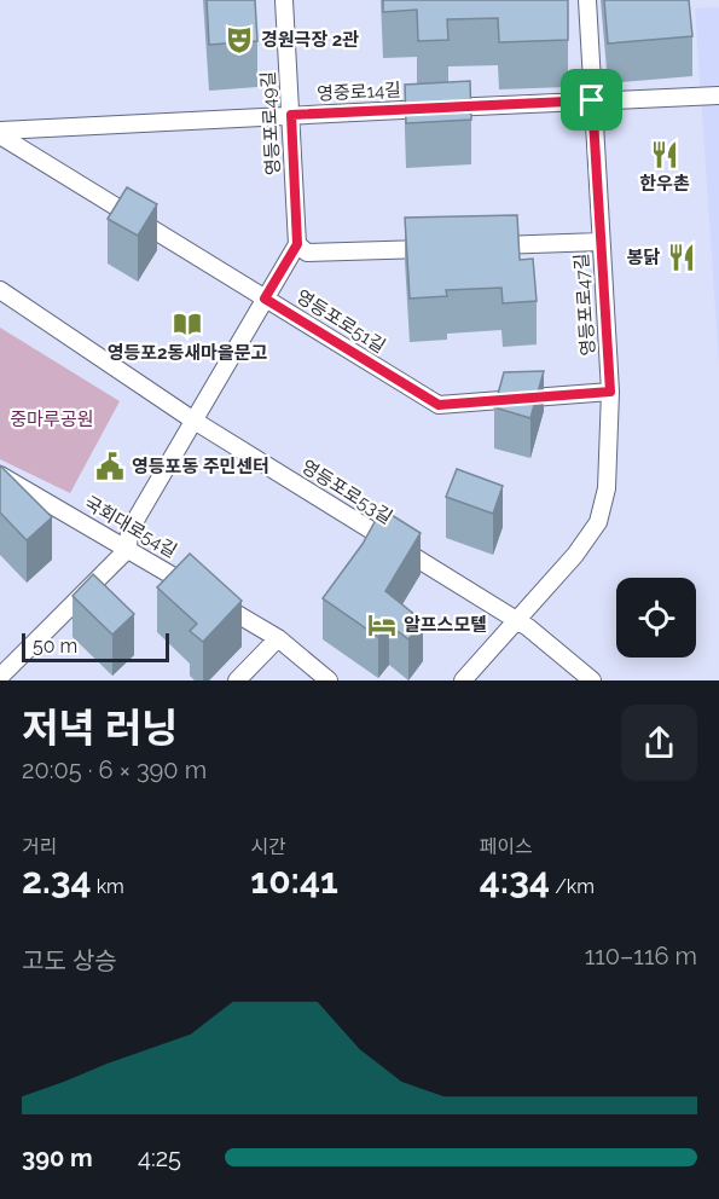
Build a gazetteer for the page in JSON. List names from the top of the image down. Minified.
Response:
{"streets":{"street":["영중로14길","영등포로49길","영등포로47길","영등포로51길","영등포로53길","국회대로54길"]},"crossings":[["영중로14길","영등포로49길"],["영중로14길","영등포로47길"],["영등포로47길","영등포로51길"],["영등포로47길","영등포로53길"]],"parks":["중마루공원"],"places":{"theatre":["경원극장 2관"],"restaurant":["한우촌","봉닭"],"library":["영등포2동새마을문고"],"public building":["영등포동 주민센터"],"hotel":["알프스모텔"]},"scale_bar":"50 m","page":{"scale":"50 m","heading":["저녁 러닝","20:05 · 6 × 390 m"],"stats":[["거리","2.34 km"],["시간","10:41"],["페이스","4:34 /km"]],"chart":["고도 상승","110–116 m"],"list":[{"name":"390 m","note":"4:25"}]}}
